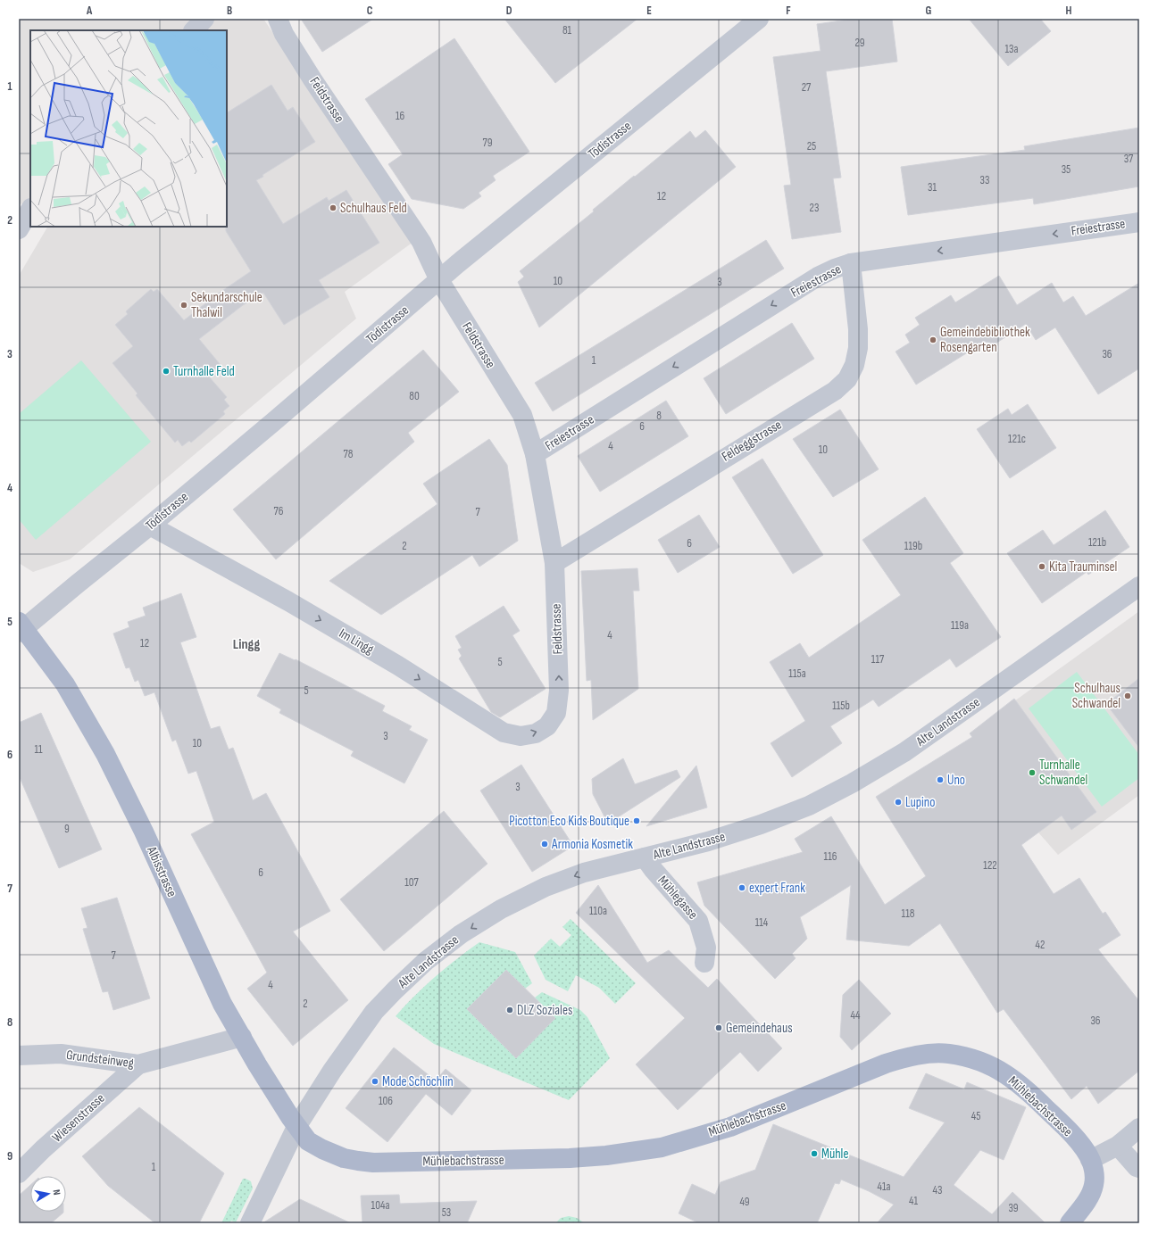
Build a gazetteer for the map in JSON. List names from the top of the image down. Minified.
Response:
{"streets":{"main road":["Albisstrasse","Mühlebachstrasse"],"street":["Feldstrasse","Tödistrasse","Freiestrasse","Feldeggstrasse","Im Lingg","Alte Landstrasse","Mühlegasse","Grundsteinweg","Wiesenstrasse"]},"crossings":[["Feldstrasse","Tödistrasse"],["Feldstrasse","Freiestrasse"],["Feldstrasse","Feldeggstrasse"],["Feldstrasse","Im Lingg"],["Tödistrasse","Im Lingg"],["Tödistrasse","Albisstrasse"],["Freiestrasse","Feldeggstrasse"],["Alte Landstrasse","Albisstrasse"],["Alte Landstrasse","Mühlegasse"],["Alte Landstrasse","Mühlebachstrasse"],["Albisstrasse","Grundsteinweg"],["Albisstrasse","Mühlebachstrasse"],["Grundsteinweg","Wiesenstrasse"]],"one_way":["Freiestrasse","Im Lingg","Alte Landstrasse"],"districts":["Lingg"],"places":["Schulhaus Feld","Sekundarschule Thalwil","Gemeindebibliothek Rosengarten","Turnhalle Feld","Kita Trauminsel","Schulhaus Schwandel","Turnhalle Schwandel","Uno","Lupino","Picotton Eco Kids Boutique","Armonia Kosmetik","expert Frank","DLZ Soziales","Gemeindehaus","Mode Schöchlin","Mühle"],"house_numbers":["81","29","13a","27","16","79","25","37","35","33","31","12","23","10","3","36","1","80","8","6","121c","4","10","78","76","7","121b","6","2","119b","119a","4","12","117","5","115a","5","115b","3","10","11","3","9","116","122","6","107","110a","118","114","42","7","4","2","44","36","106","45","1","41a","43","41","49","104a","39","53"],"north":"right","grid":{"columns":["A","B","C","D","E","F","G","H"],"rows":["1","2","3","4","5","6","7","8","9"]}}
